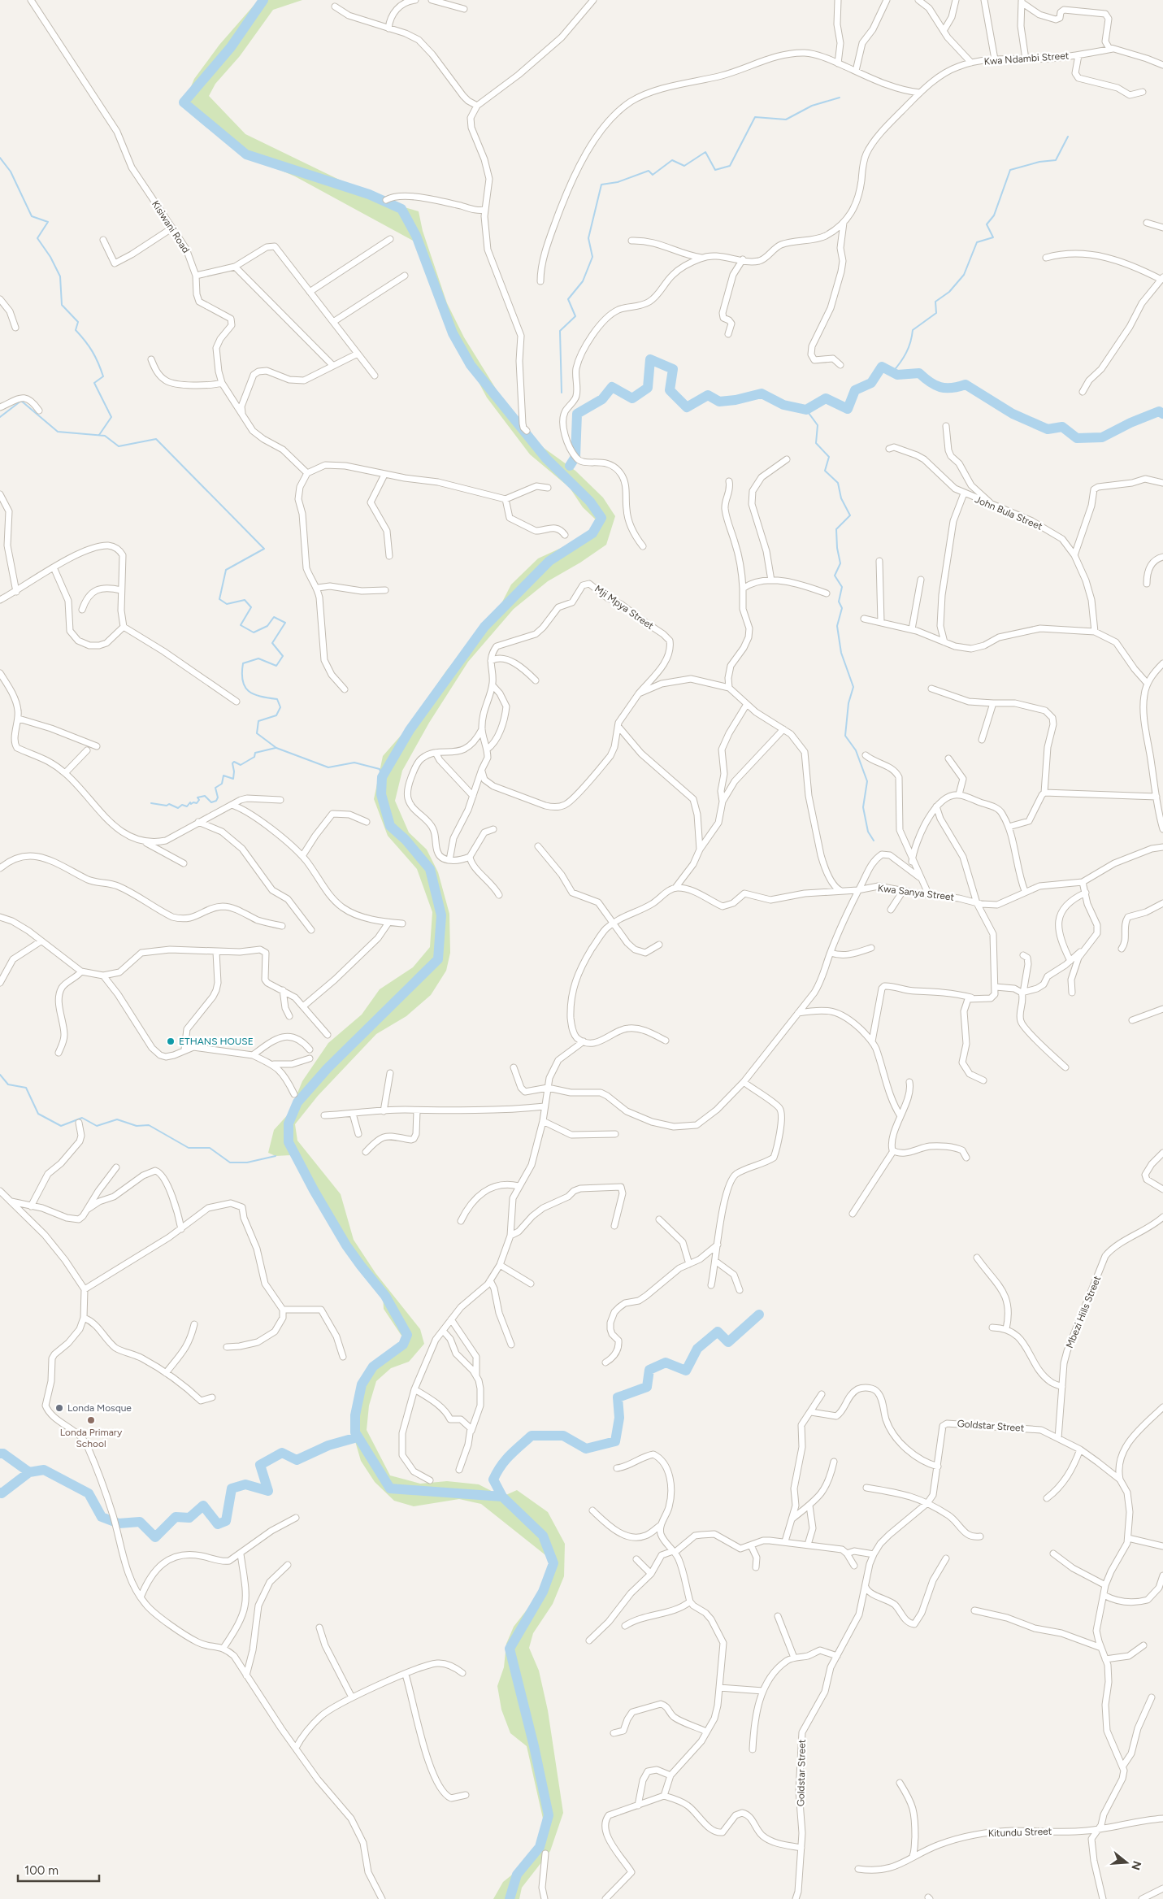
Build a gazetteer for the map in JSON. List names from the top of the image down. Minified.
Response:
{"streets":{"street":["Kwa Ndambi Street","Kisiwani Road","John Bula Street","Mji Mpya Street","Kwa Sanya Street","Mbezi Hills Street","Goldstar Street","Kitundu Street"]},"crossings":[["Mbezi Hills Street","Goldstar Street"]],"places":["ETHANS HOUSE","Londa Mosque","Londa Primary School"],"scale_bar":"100 m","north":"right"}
